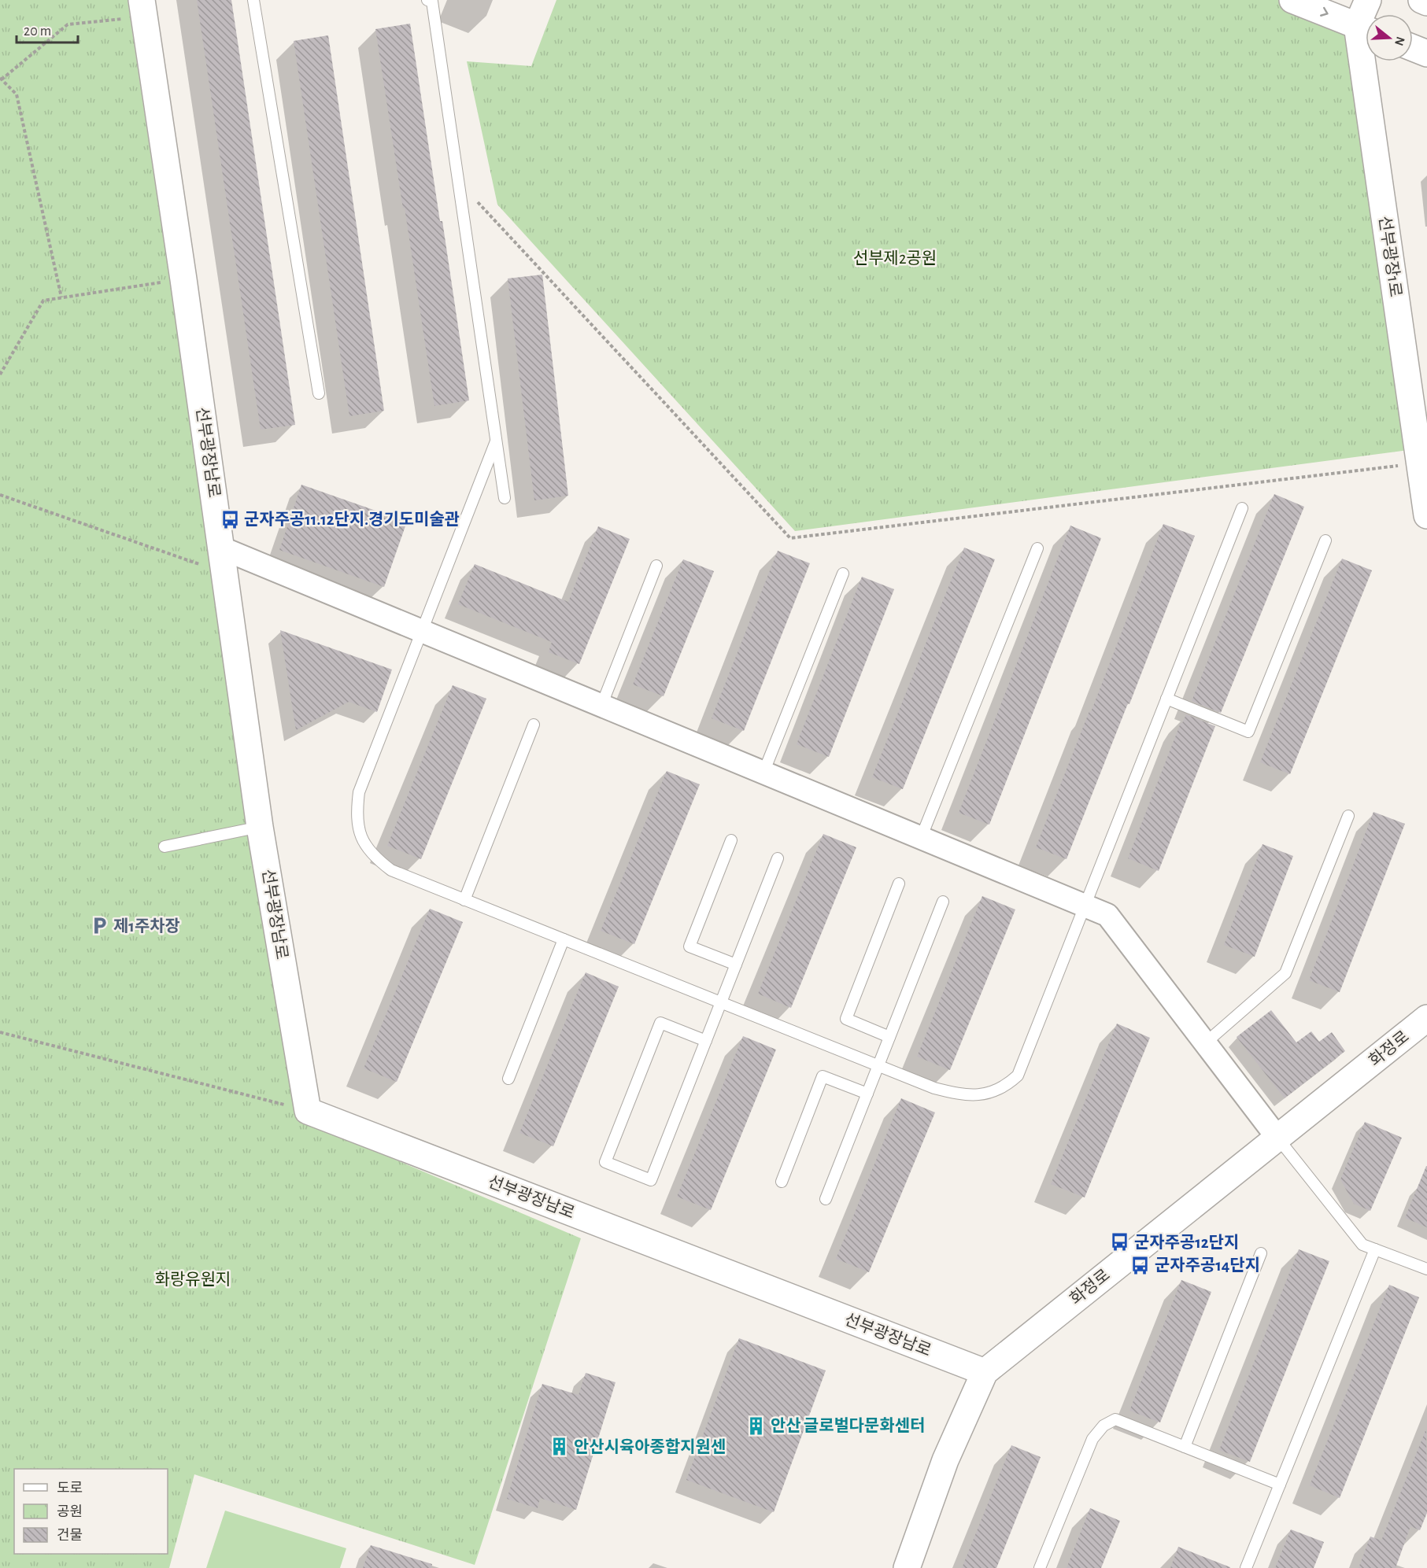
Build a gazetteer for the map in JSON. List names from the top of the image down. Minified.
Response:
{"streets":{"street":["선부광장1로","선부광장남로","화정로"]},"crossings":[["선부광장남로","화정로"]],"parks":["선부제2공원","화랑유원지"],"places":{"bus stop":["군자주공11.12단지.경기도미술관","군자주공12단지","군자주공14단지"],"parking":["제1주차장"],"building":["안산 글로벌다문화센터","안산시육아종합지원센"]},"legend":["도로","공원","건물"],"scale_bar":"20 m","north":"right"}
